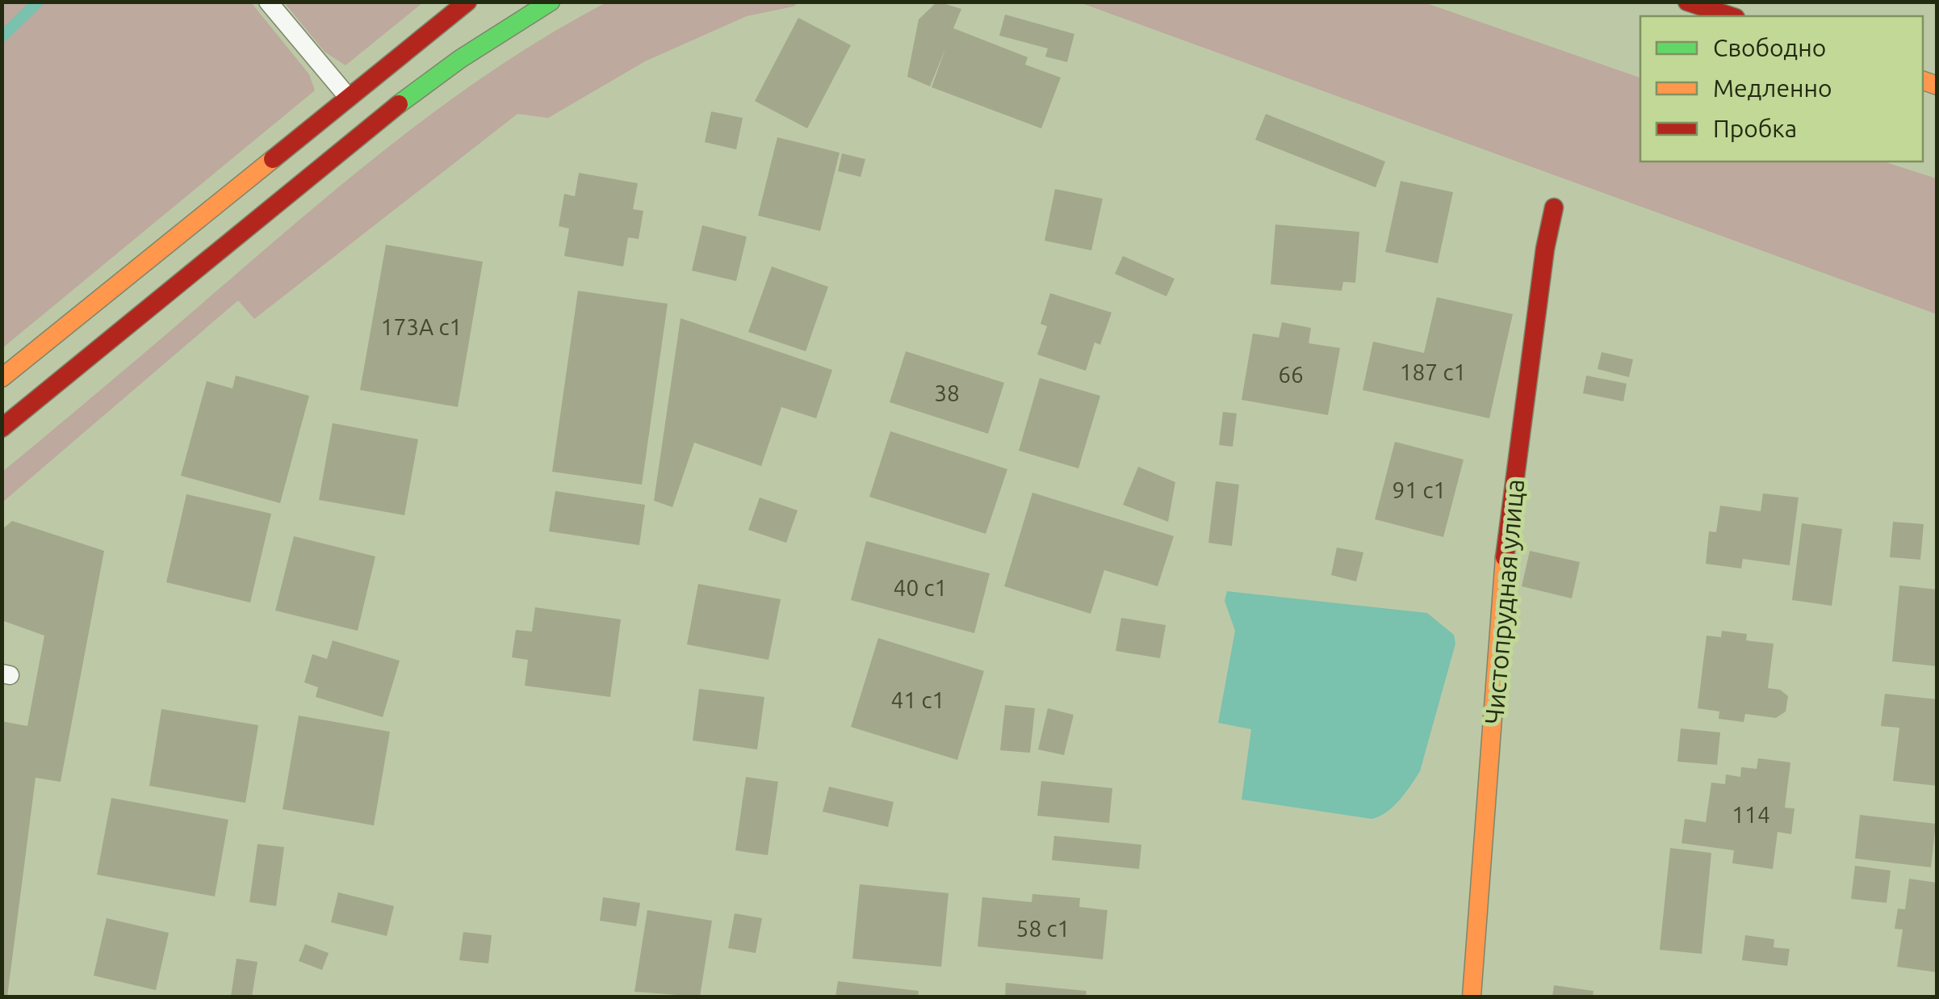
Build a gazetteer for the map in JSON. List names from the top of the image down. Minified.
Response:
{"streets":{"main road":["Чистопрудная улица"]},"house_numbers":["173А с1","187 с1","66","38","91 с1","40 с1","41 с1","114","58 с1"],"legend":["Свободно","Медленно","Пробка"]}
